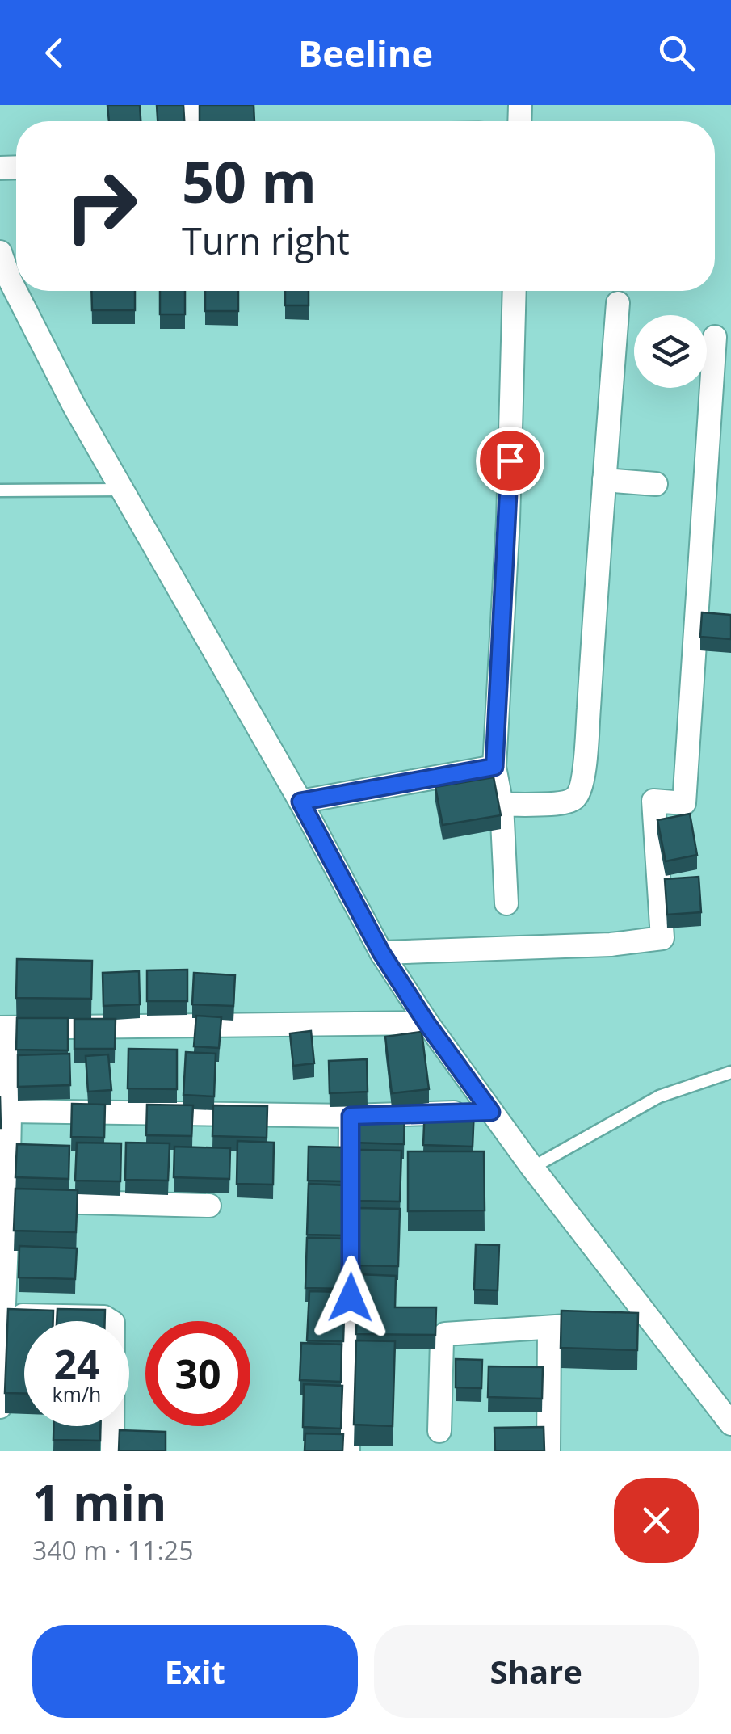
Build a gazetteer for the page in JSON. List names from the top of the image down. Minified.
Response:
{"page":{"header":"Beeline","turn":["50 m","Turn right"],"speed":"24 km/h","limit":"30","heading":["1 min","340 m · 11:25"],"buttons":["Exit","Share"]}}
